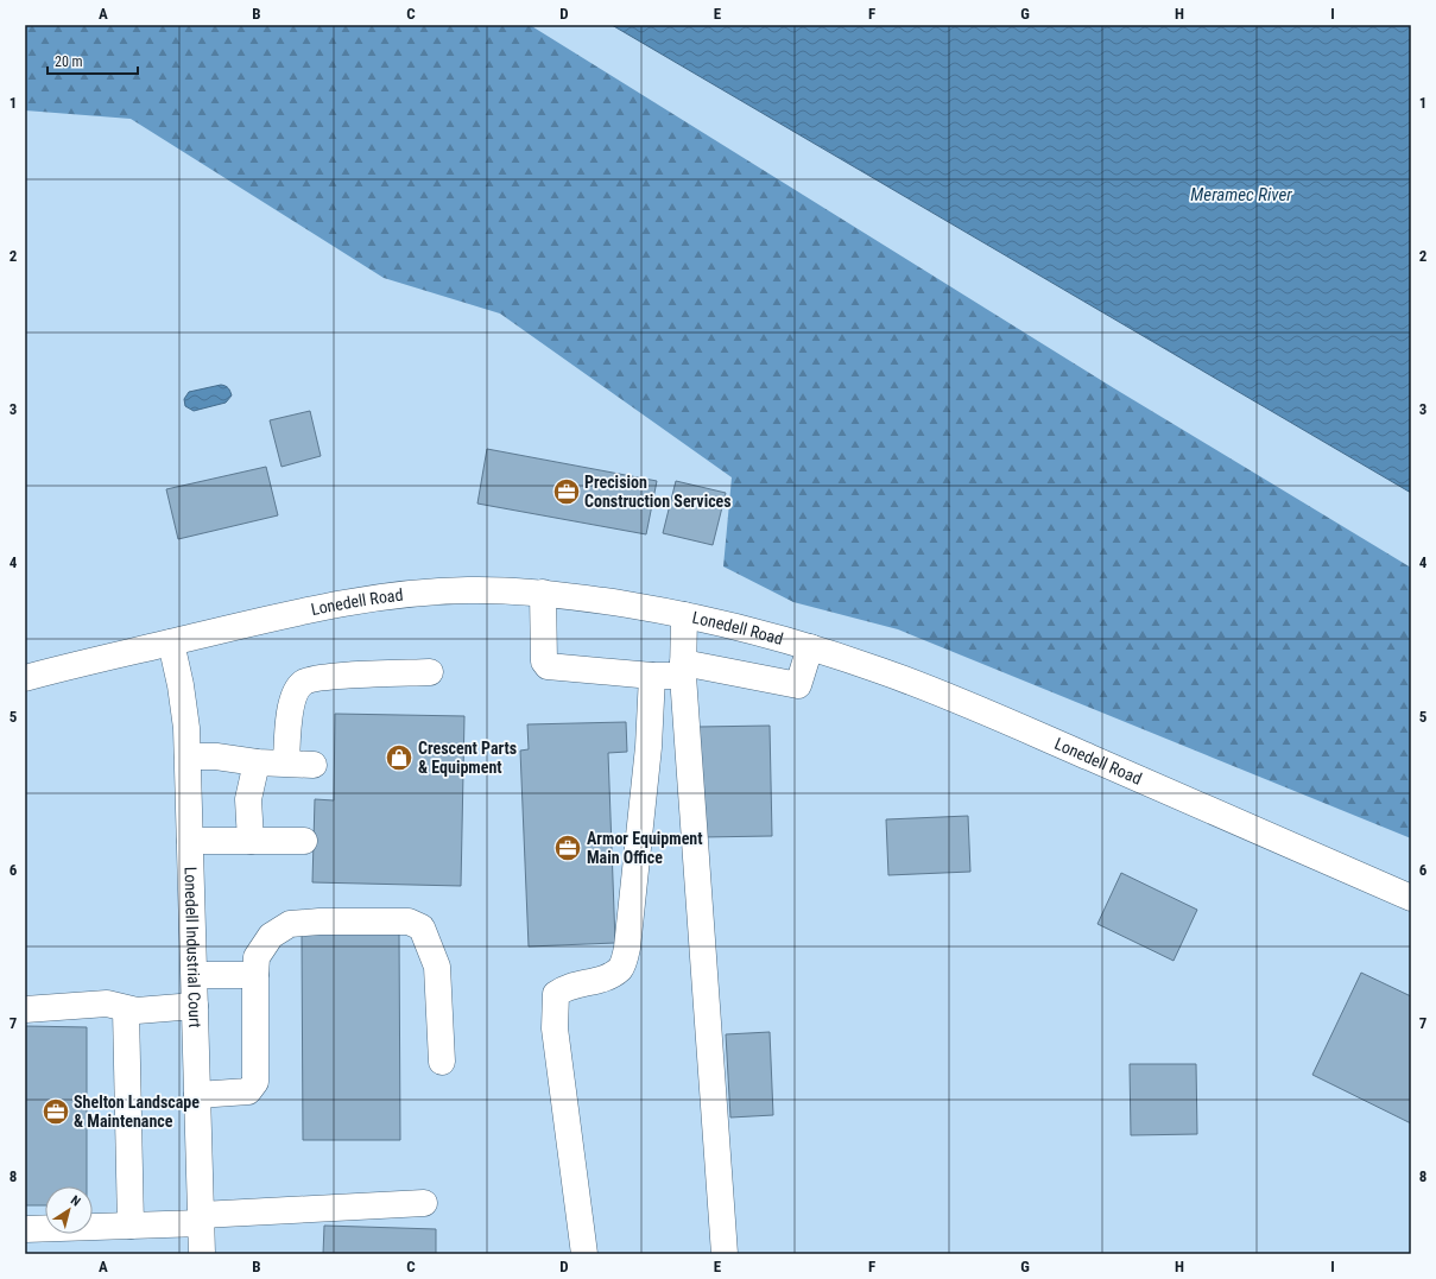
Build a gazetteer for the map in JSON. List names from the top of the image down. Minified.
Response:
{"streets":{"street":["Lonedell Road","Lonedell Industrial Court"]},"crossings":[["Lonedell Road","Lonedell Industrial Court"]],"water":["Meramec River"],"places":{"office":["Precision Construction Services","Armor Equipment Main Office","Shelton Landscape & Maintenance"],"shop":["Crescent Parts & Equipment"]},"scale_bar":"20 m","north":"top right","grid":{"columns":["A","B","C","D","E","F","G","H","I"],"rows":["1","2","3","4","5","6","7","8"]}}
